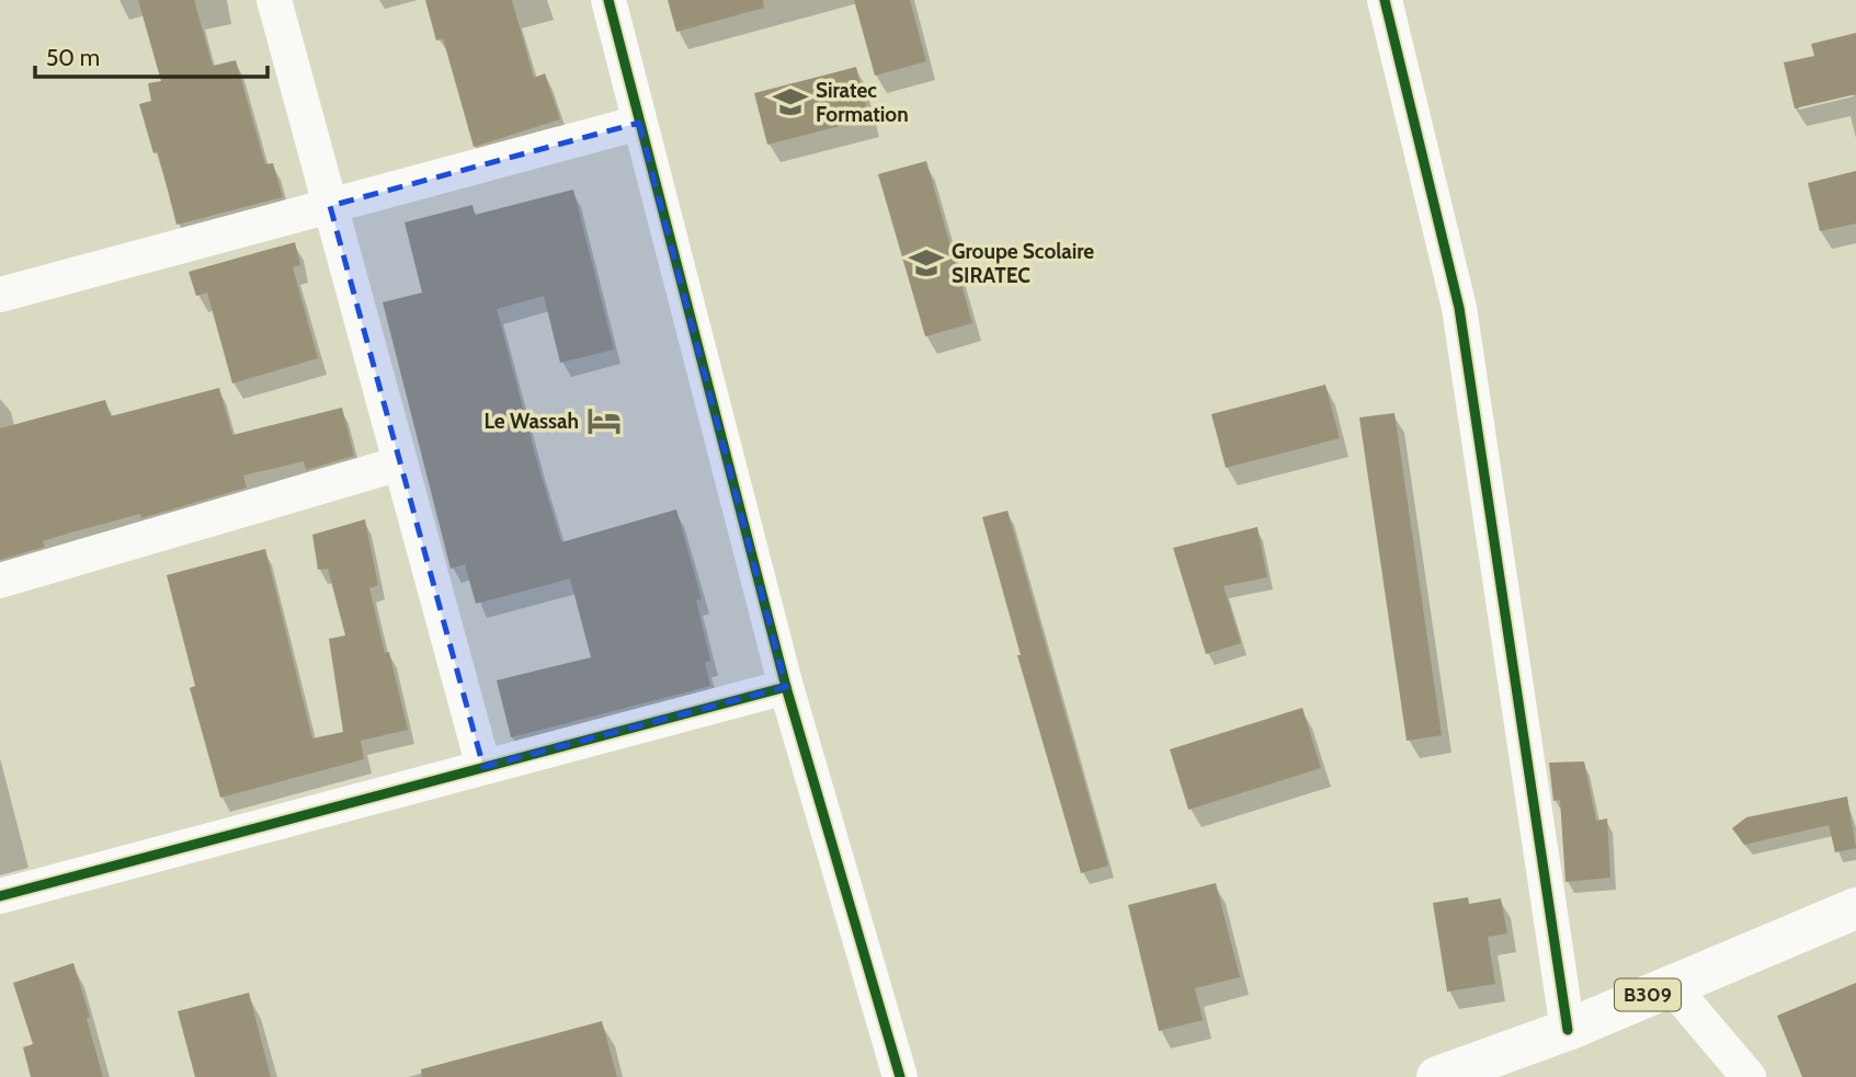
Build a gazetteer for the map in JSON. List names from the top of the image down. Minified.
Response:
{"streets":{"main road":["B309"]},"places":{"school or university":["Siratec Formation","Groupe Scolaire SIRATEC"],"hotel":["Le Wassah"]},"scale_bar":"50 m"}
